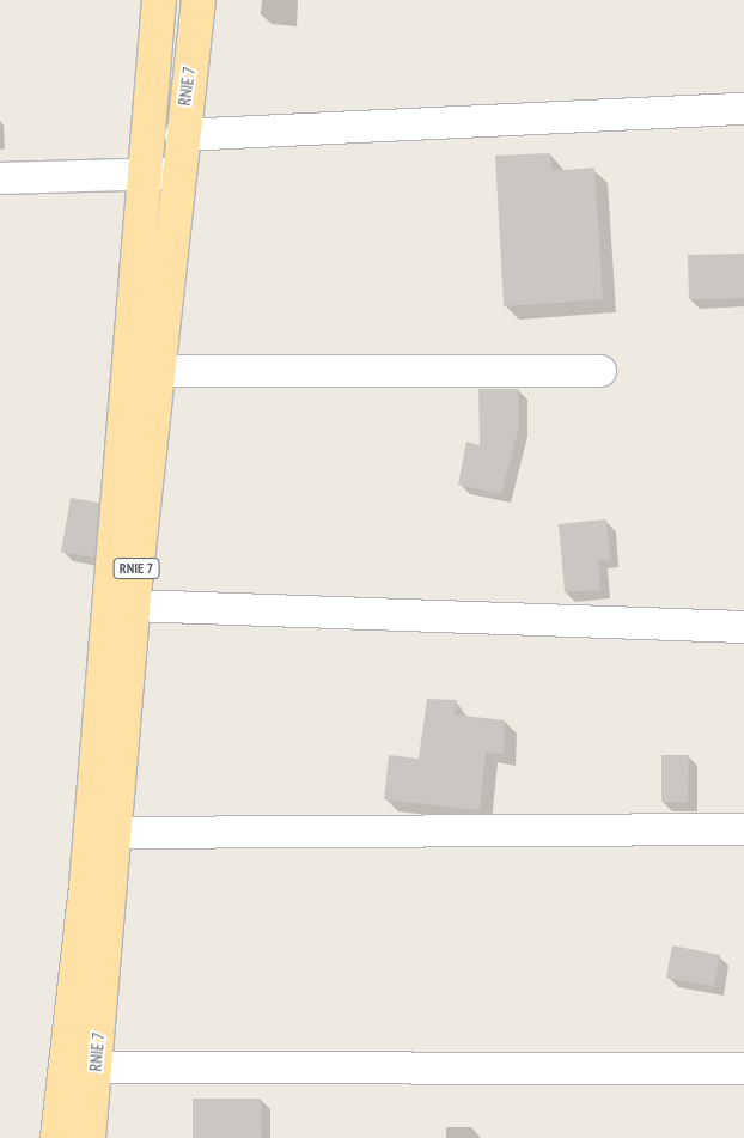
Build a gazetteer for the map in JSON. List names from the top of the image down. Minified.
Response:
{"streets":{"main road":["RNIE 7"]}}
